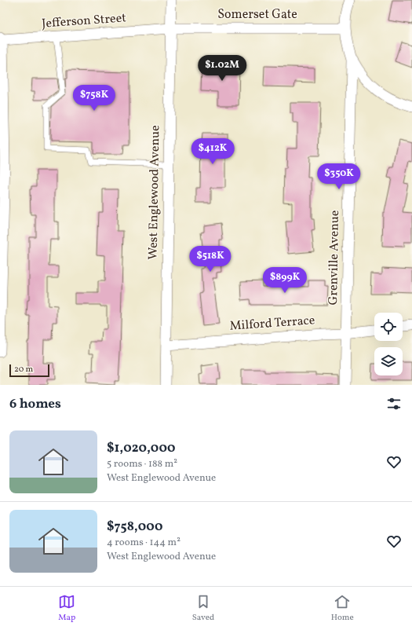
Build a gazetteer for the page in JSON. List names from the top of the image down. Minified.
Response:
{"streets":{"street":["Somerset Gate","Jefferson Street","West Englewood Avenue","Grenville Avenue","Milford Terrace"]},"crossings":[["Somerset Gate","Jefferson Street"],["Somerset Gate","West Englewood Avenue"],["Somerset Gate","Grenville Avenue"],["Jefferson Street","West Englewood Avenue"],["West Englewood Avenue","Milford Terrace"],["Grenville Avenue","Milford Terrace"]],"scale_bar":"20 m","page":{"price":["$1.02M","$758K","$412K","$350K","$518K","$899K"],"scale":"20 m","heading":"6 homes","list":[{"name":"$1,020,000","note":"5 rooms · 188 m² · West Englewood Avenue"},{"name":"$758,000","note":"4 rooms · 144 m² · West Englewood Avenue"}],"tabs":["Map","Saved","Home"]}}
